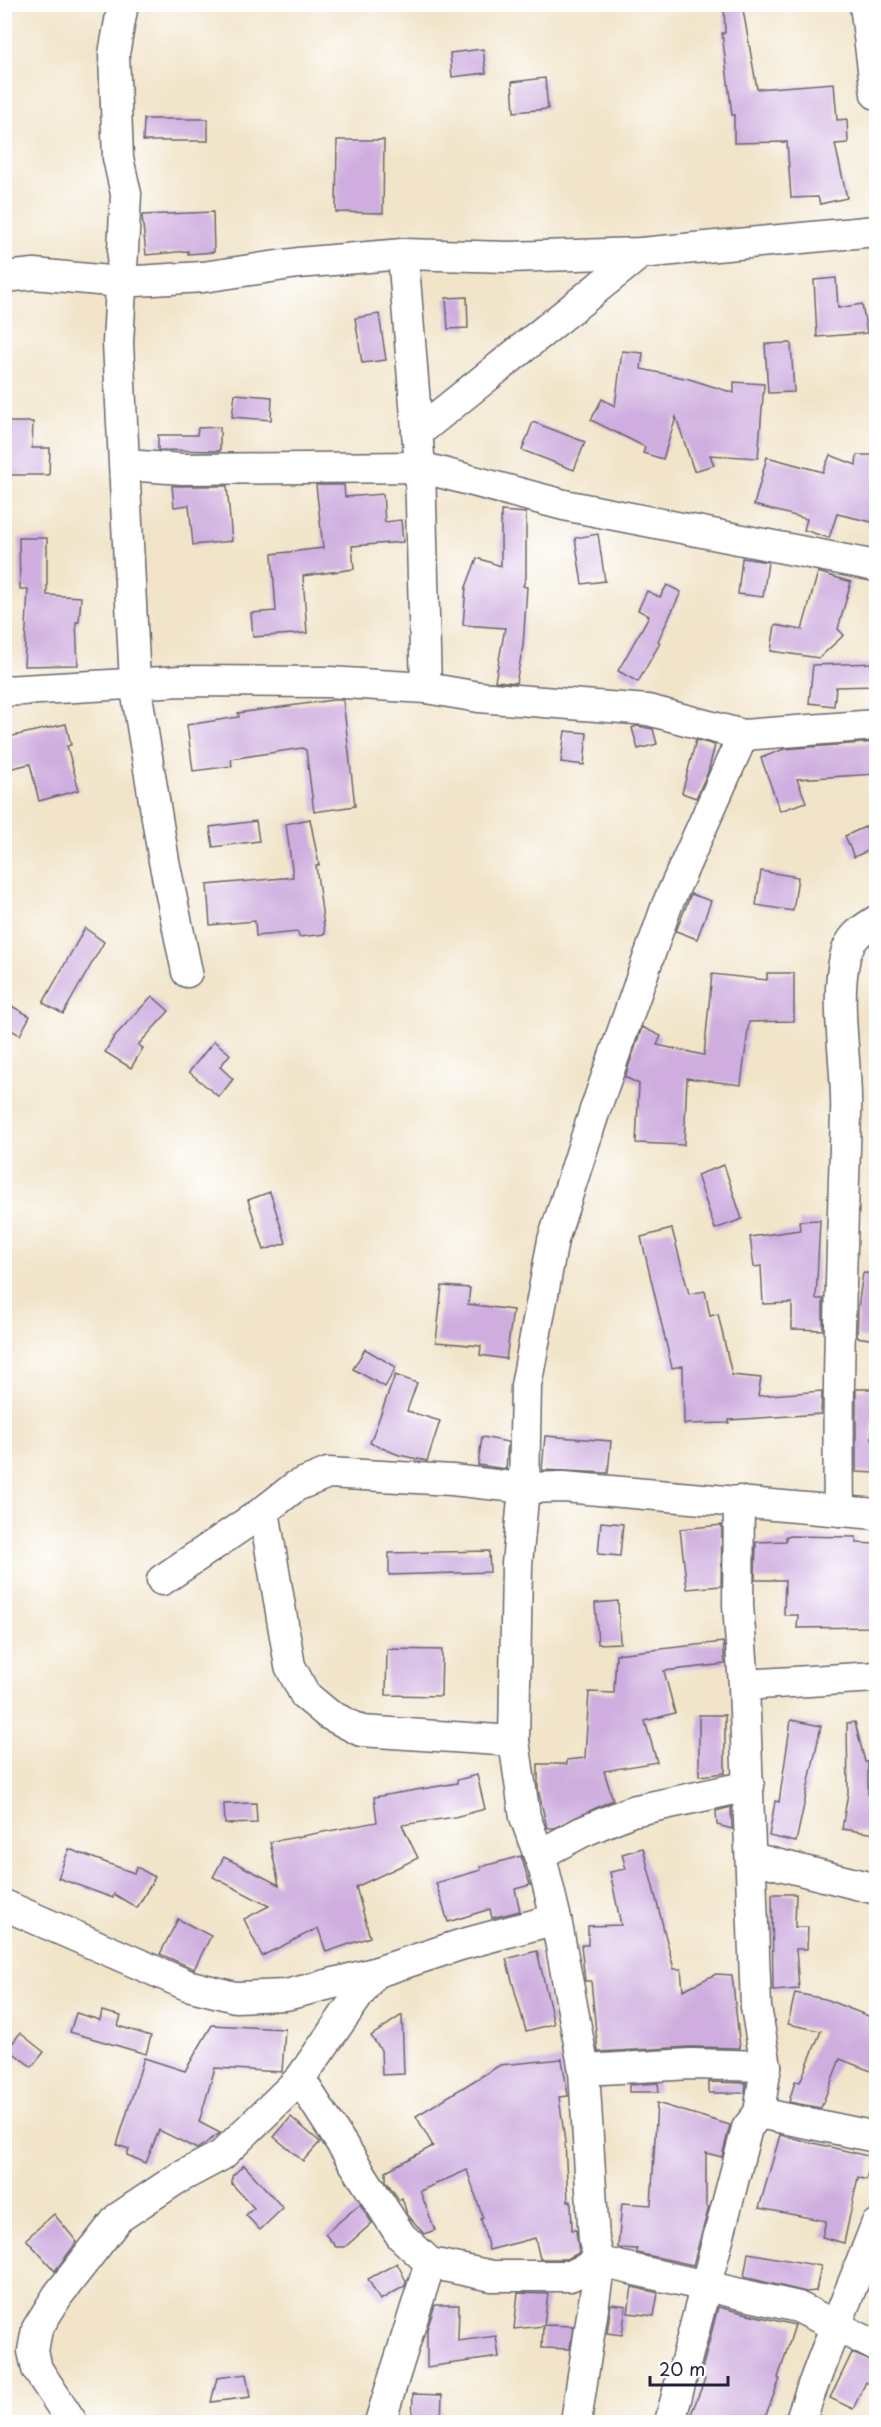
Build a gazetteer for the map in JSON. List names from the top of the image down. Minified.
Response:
{"scale_bar":"20 m"}
